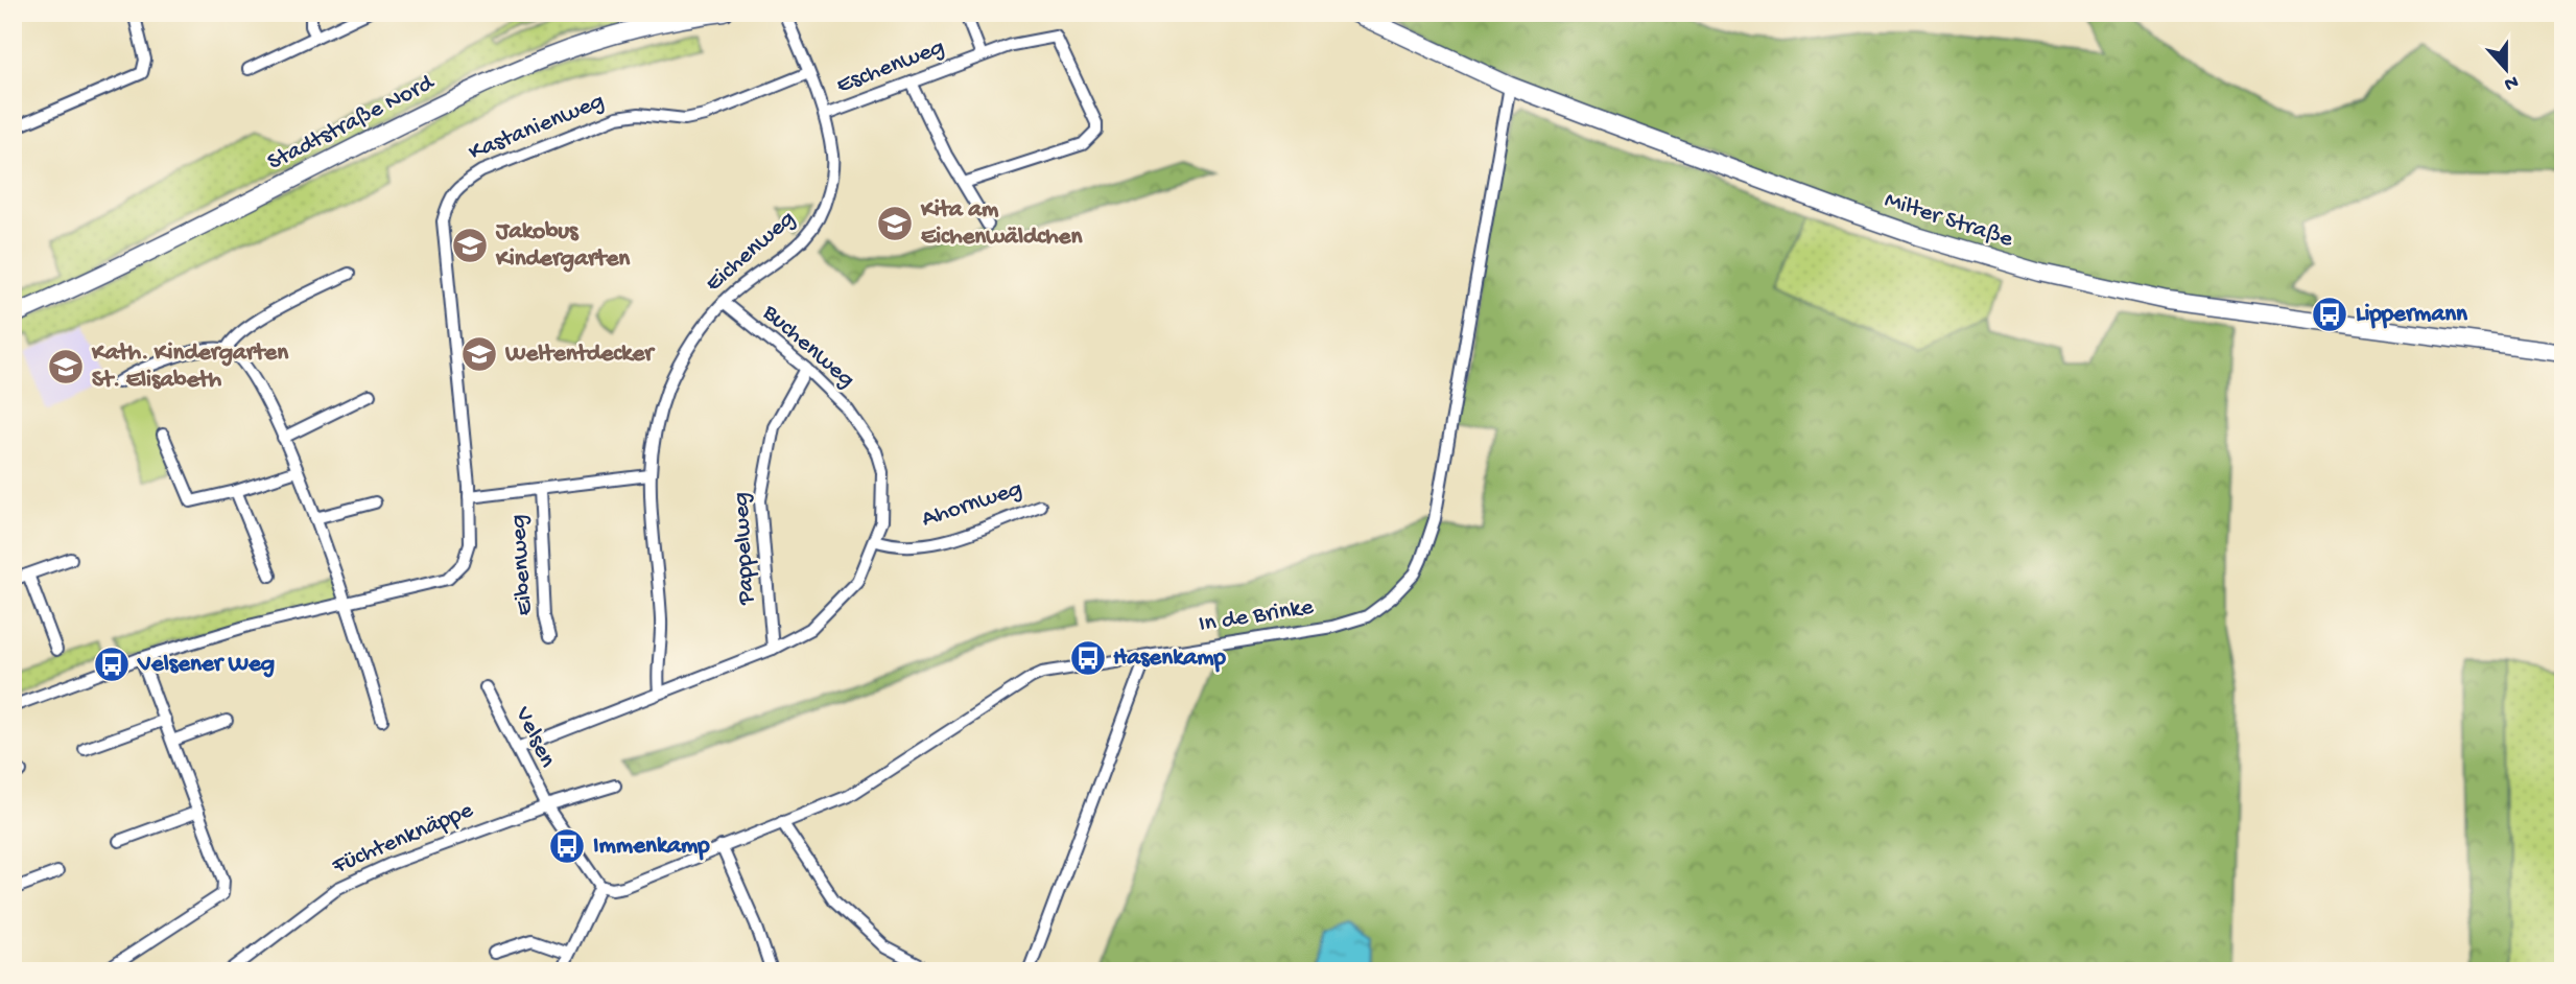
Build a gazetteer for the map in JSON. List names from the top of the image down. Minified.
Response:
{"streets":{"main road":["Stadtstraße Nord","Milter Straße"],"street":["Eschenweg","Kastanienweg","Eichenweg","Buchenweg","Ahornweg","Pappelweg","Eibenweg","In de Brinke","Velsen","Füchtenknäppe"]},"crossings":[["Eschenweg","Eichenweg"],["Kastanienweg","Eichenweg"],["Milter Straße","In de Brinke"],["Eichenweg","Buchenweg"],["Buchenweg","Ahornweg"],["Buchenweg","Pappelweg"],["Velsen","Füchtenknäppe"]],"places":{"school or university":["Kita am Eichenwäldchen","Jakobus Kindergarten","Weltentdecker","Kath. Kindergarten St. Elisabeth"],"bus stop":["Lippermann","Hasenkamp","Velsener Weg","Immenkamp"]},"north":"bottom"}
